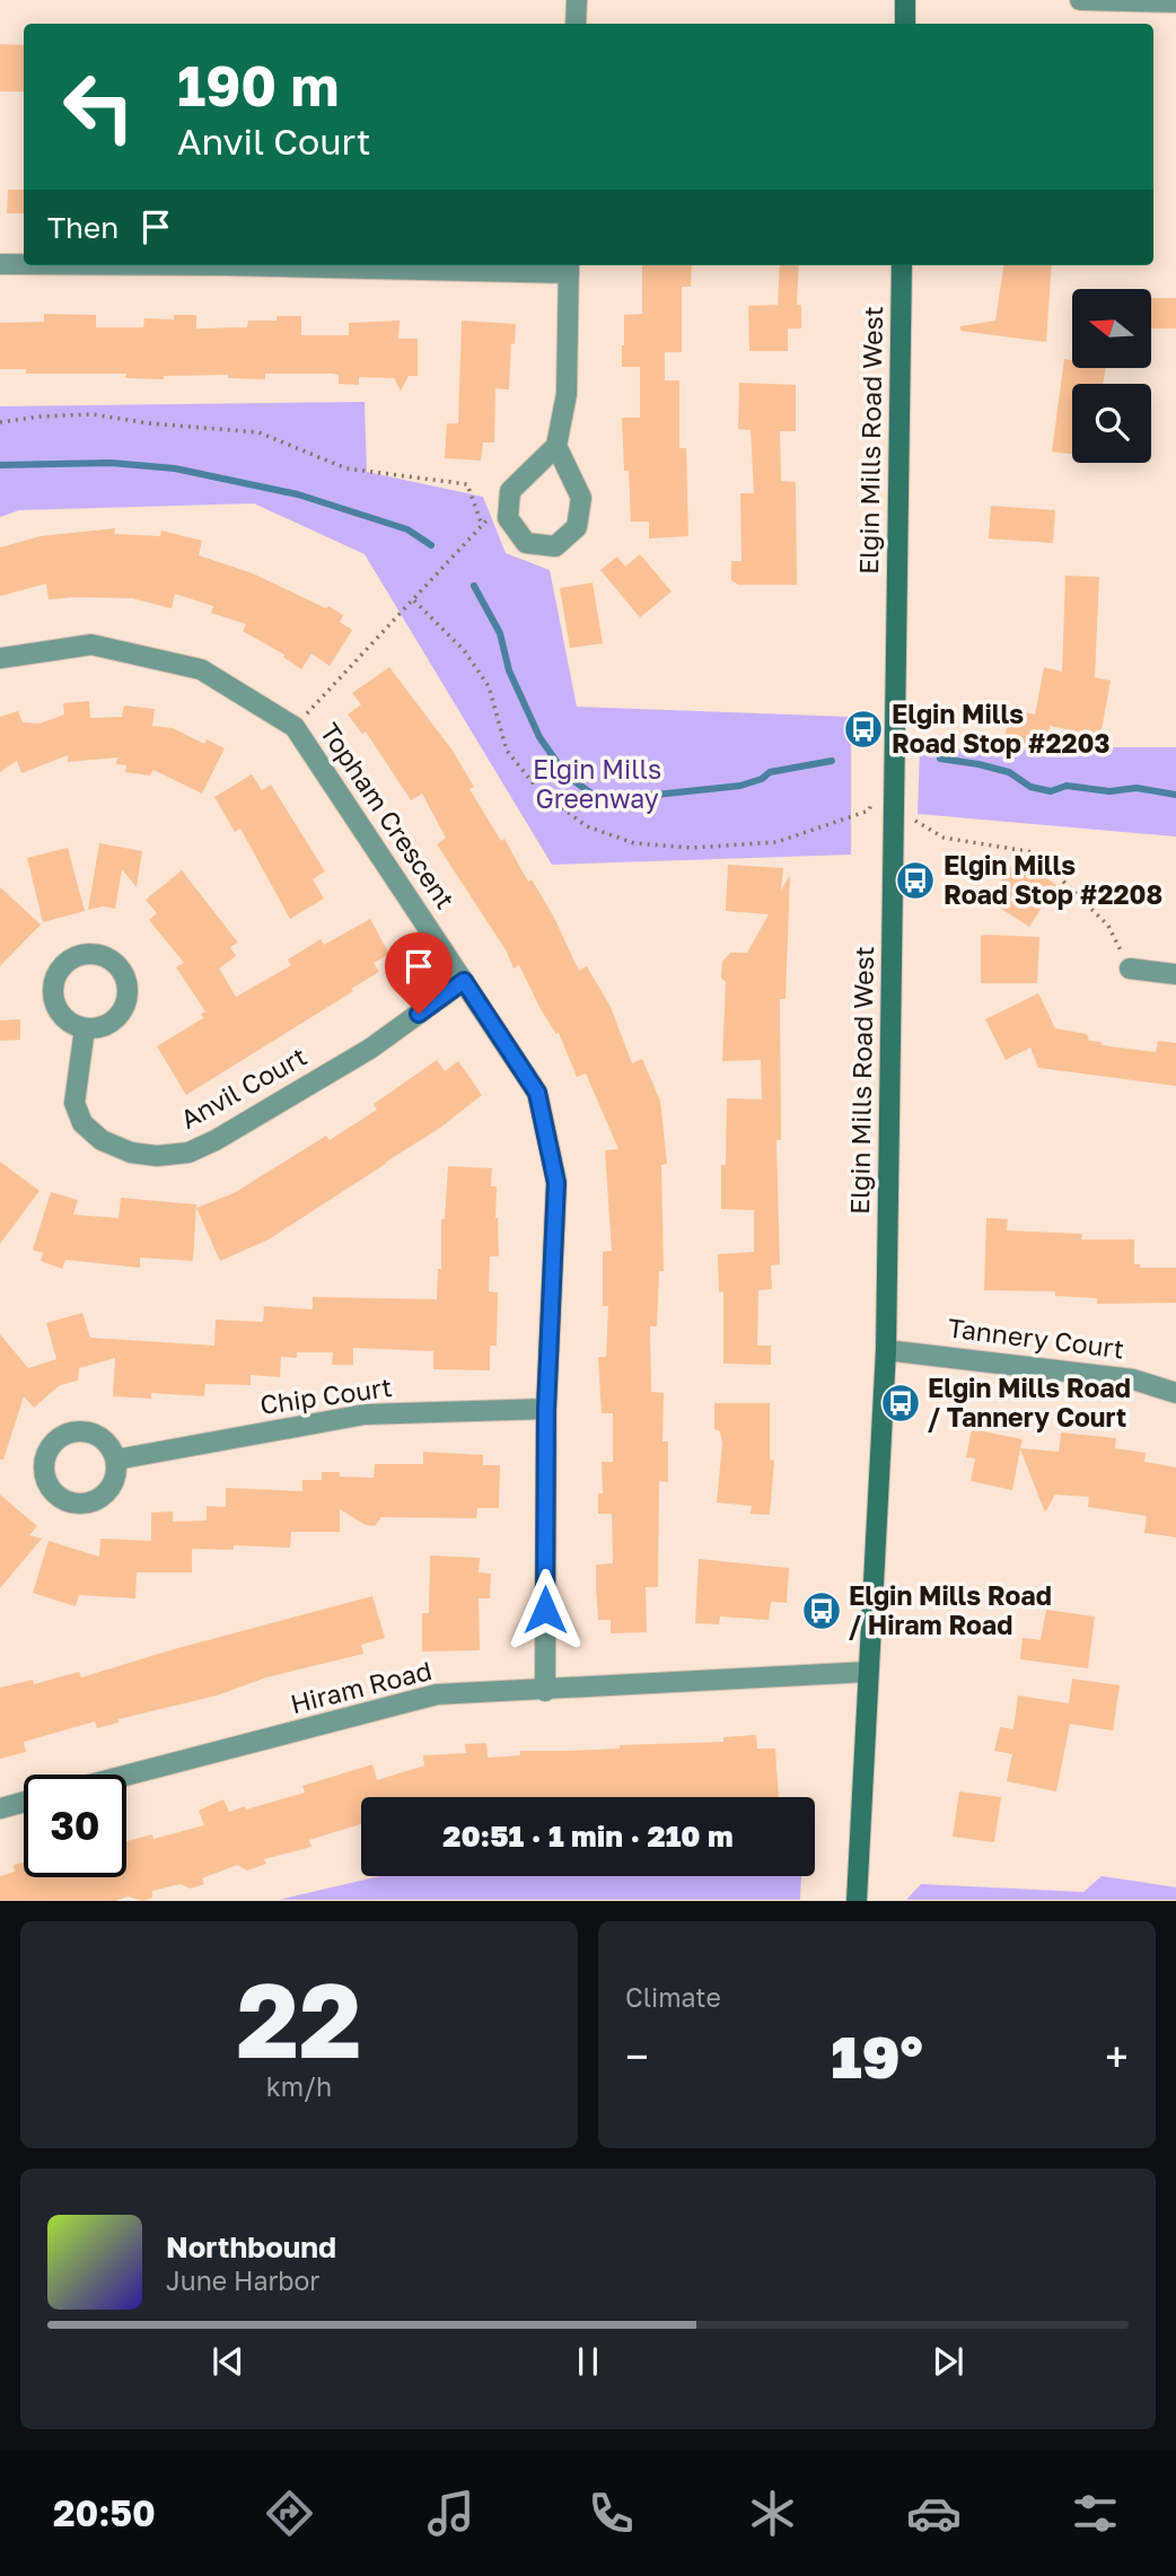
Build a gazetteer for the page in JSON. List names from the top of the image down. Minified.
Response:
{"streets":{"main road":["Elgin Mills Road West"],"street":["Topham Crescent","Anvil Court","Tannery Court","Chip Court","Hiram Road"]},"crossings":[["Elgin Mills Road West","Tannery Court"],["Elgin Mills Road West","Hiram Road"],["Topham Crescent","Anvil Court"],["Topham Crescent","Chip Court"],["Topham Crescent","Hiram Road"]],"parks":["Elgin Mills Greenway"],"places":{"bus stop":["Elgin Mills Road Stop #2203","Elgin Mills Road Stop #2208","Elgin Mills Road / Tannery Court","Elgin Mills Road / Hiram Road"]},"north":"left","page":{"turn":["190 m","Anvil Court"],"then":"Then","limit":"30","trip":"20:51 · 1 min · 210 m","tile":[["22","km/h"],"Climate"],"heat":["−","19°","+"],"song":["Northbound","June Harbor"],"tabs":"20:50"}}
